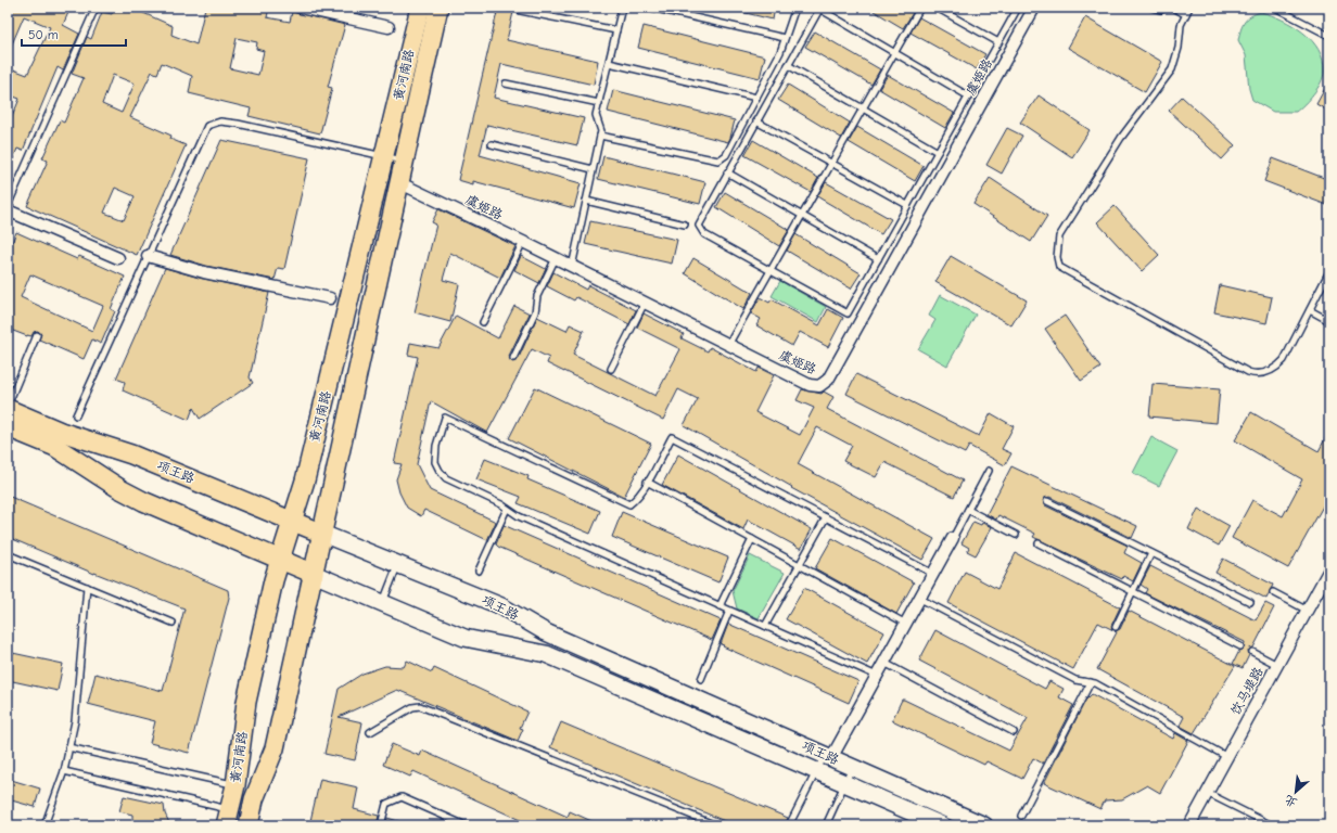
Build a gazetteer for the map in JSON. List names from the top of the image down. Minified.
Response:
{"streets":{"main road":["黄河南路","项王路"],"street":["虞姬路","饮马堤路"]},"crossings":[["黄河南路","虞姬路"],["黄河南路","项王路"]],"scale_bar":"50 m","north":"bottom left"}
